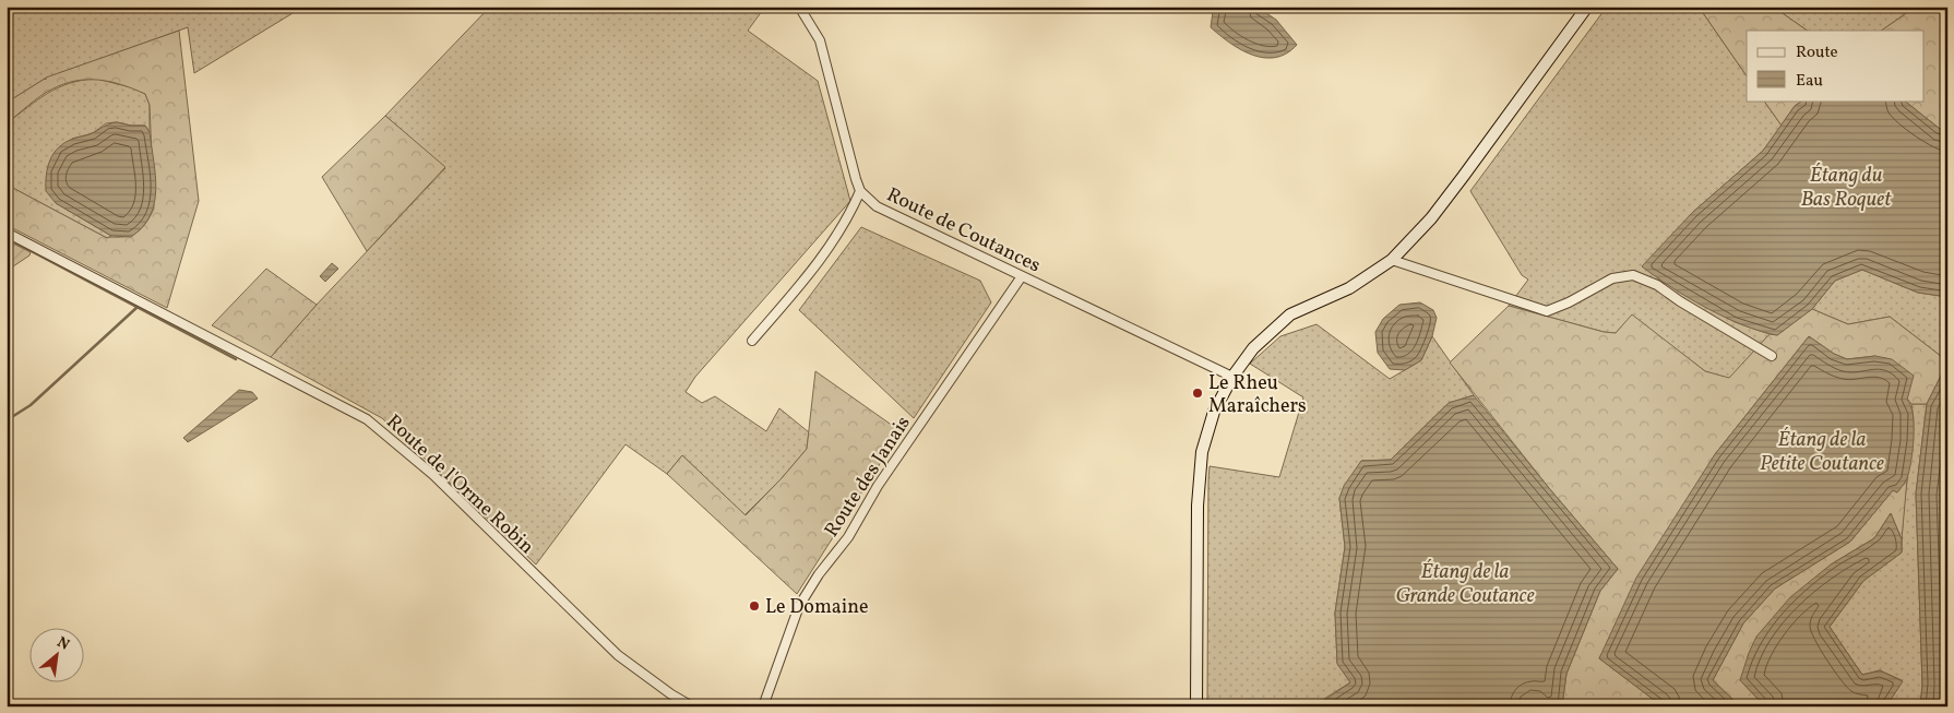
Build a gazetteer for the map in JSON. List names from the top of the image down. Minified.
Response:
{"streets":{"street":["Route de Coutances","Route des Janais","Route de l'Orme Robin"]},"crossings":[["Route de Coutances","Route des Janais"]],"water":["Étang du Bas Roquet","Étang de la Petite Coutance","Étang de la Grande Coutance"],"places":["Le Rheu Maraîchers","Le Domaine"],"legend":["Route","Eau"],"north":"top right"}
